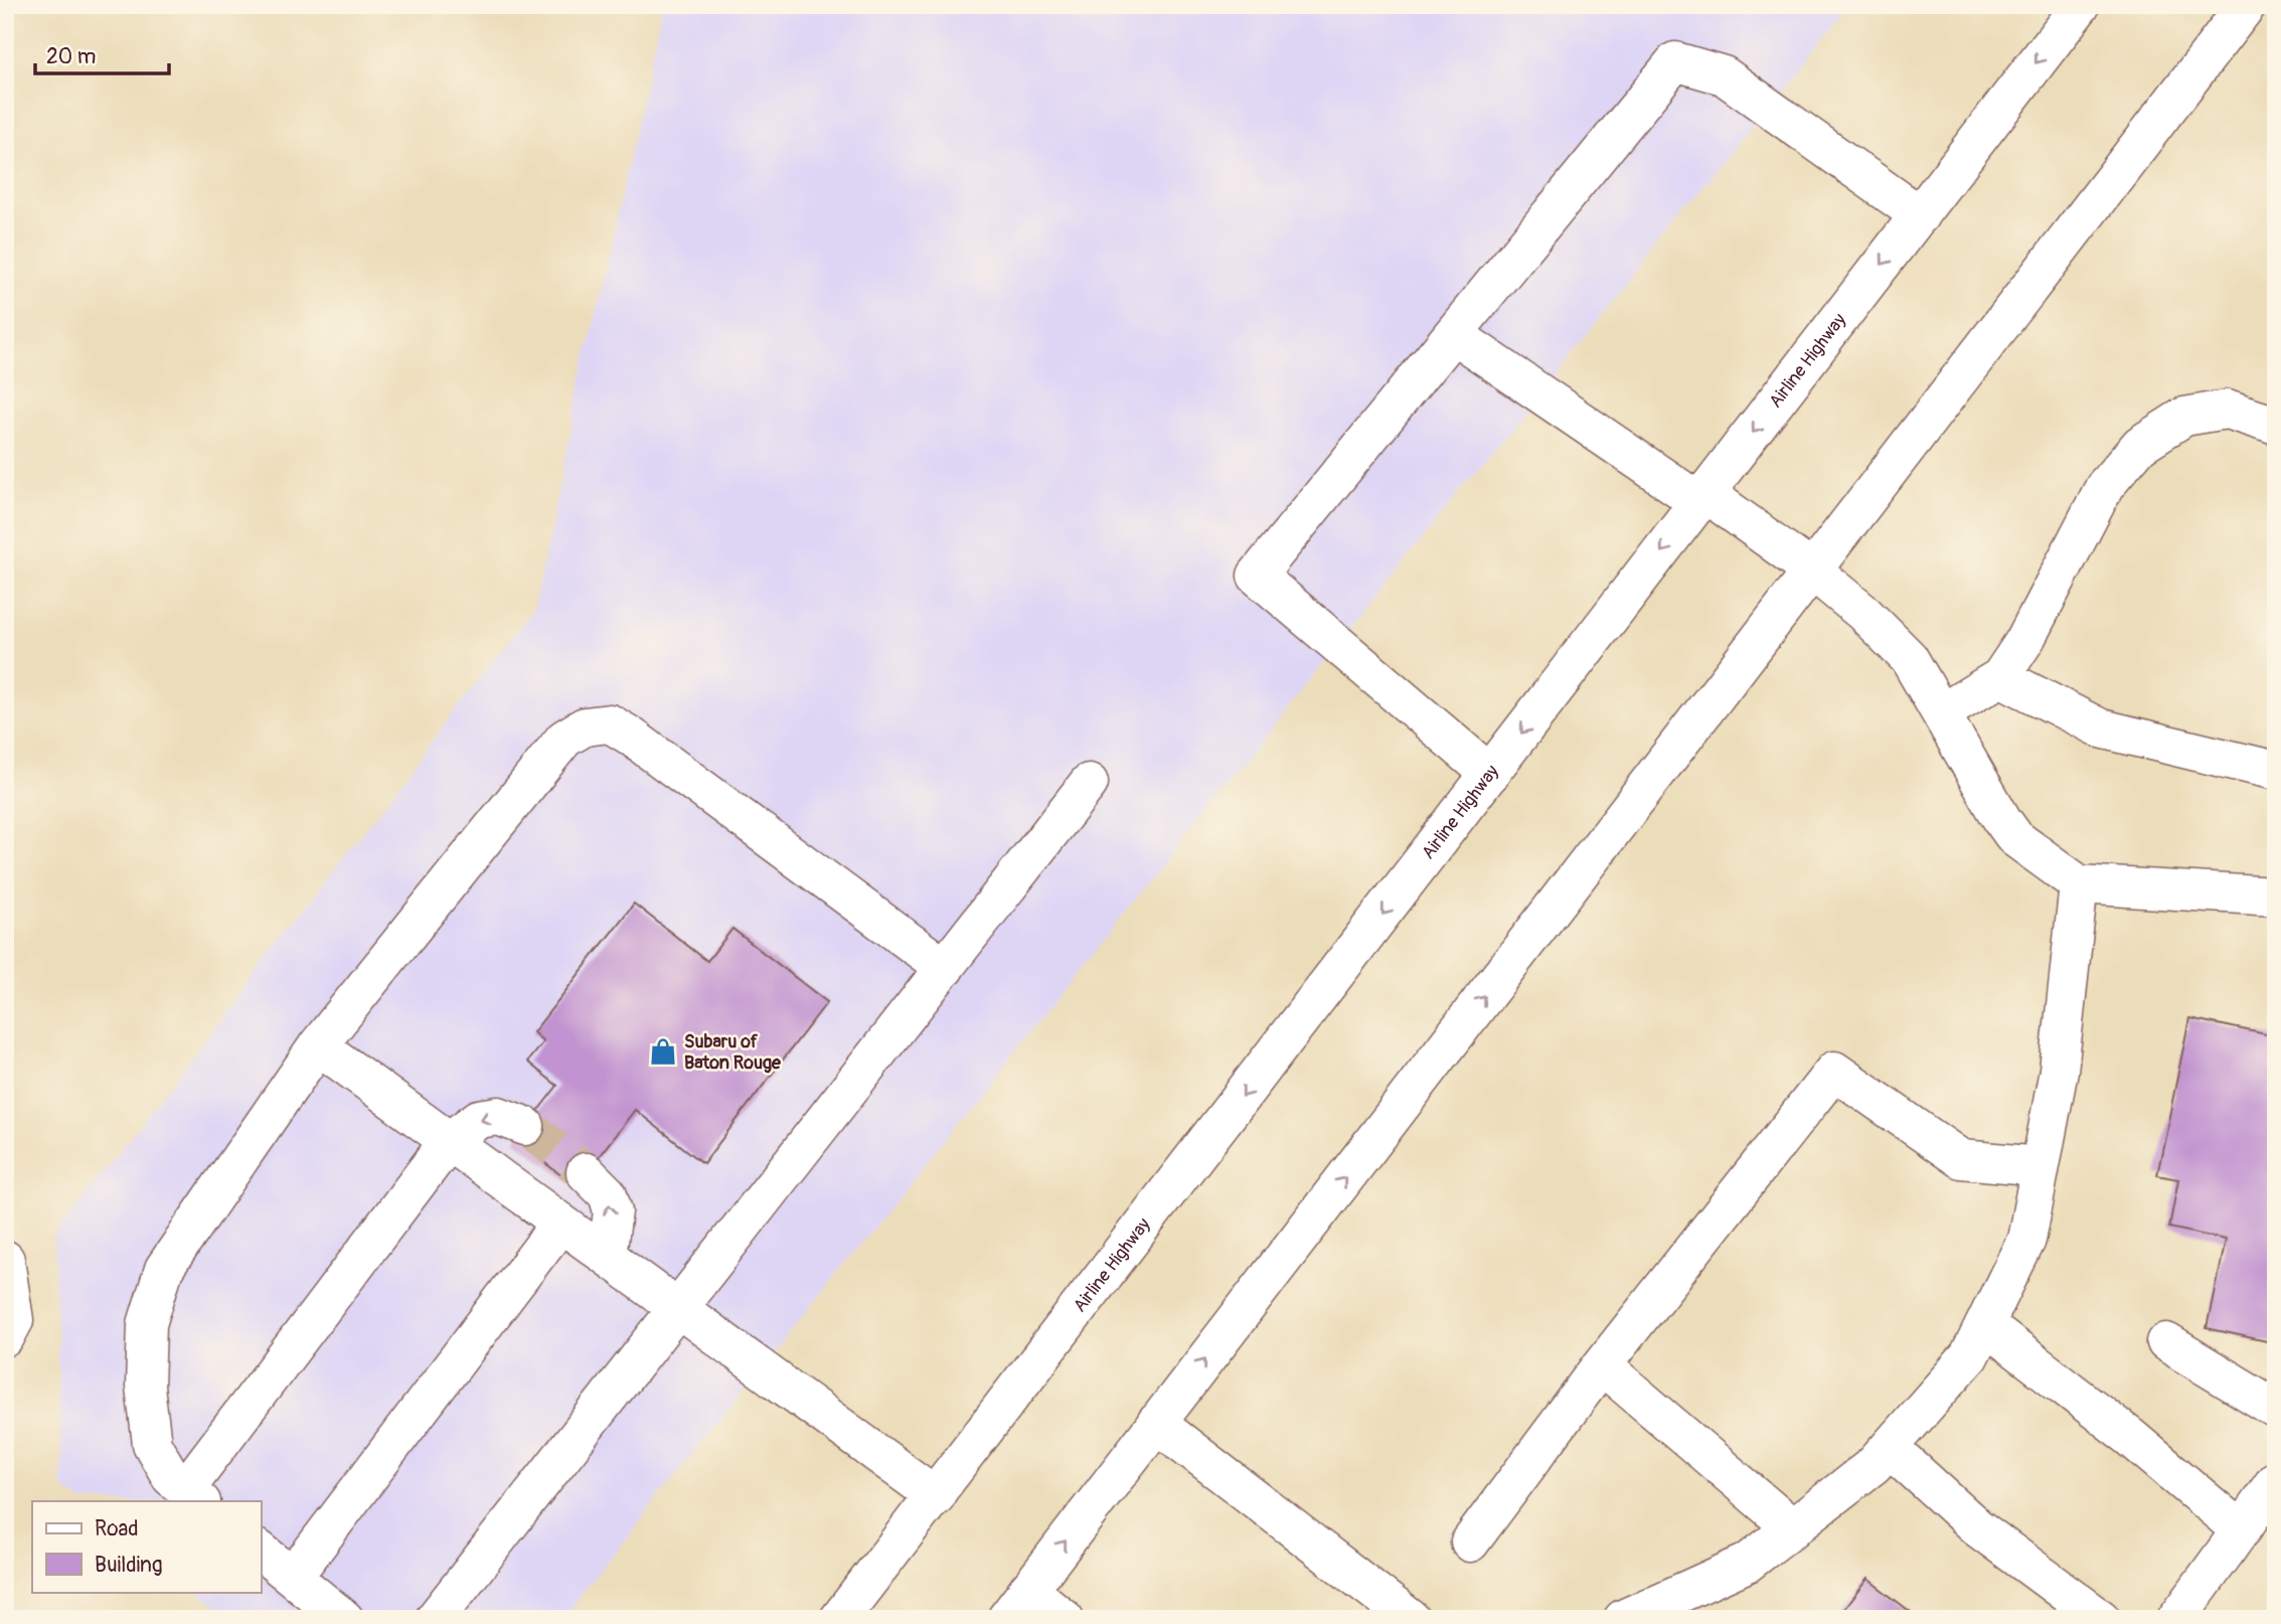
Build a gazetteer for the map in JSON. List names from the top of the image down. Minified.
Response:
{"streets":{"main road":["Airline Highway"]},"places":{"shop":["Subaru of Baton Rouge"]},"legend":["Road","Building"],"scale_bar":"20 m"}
